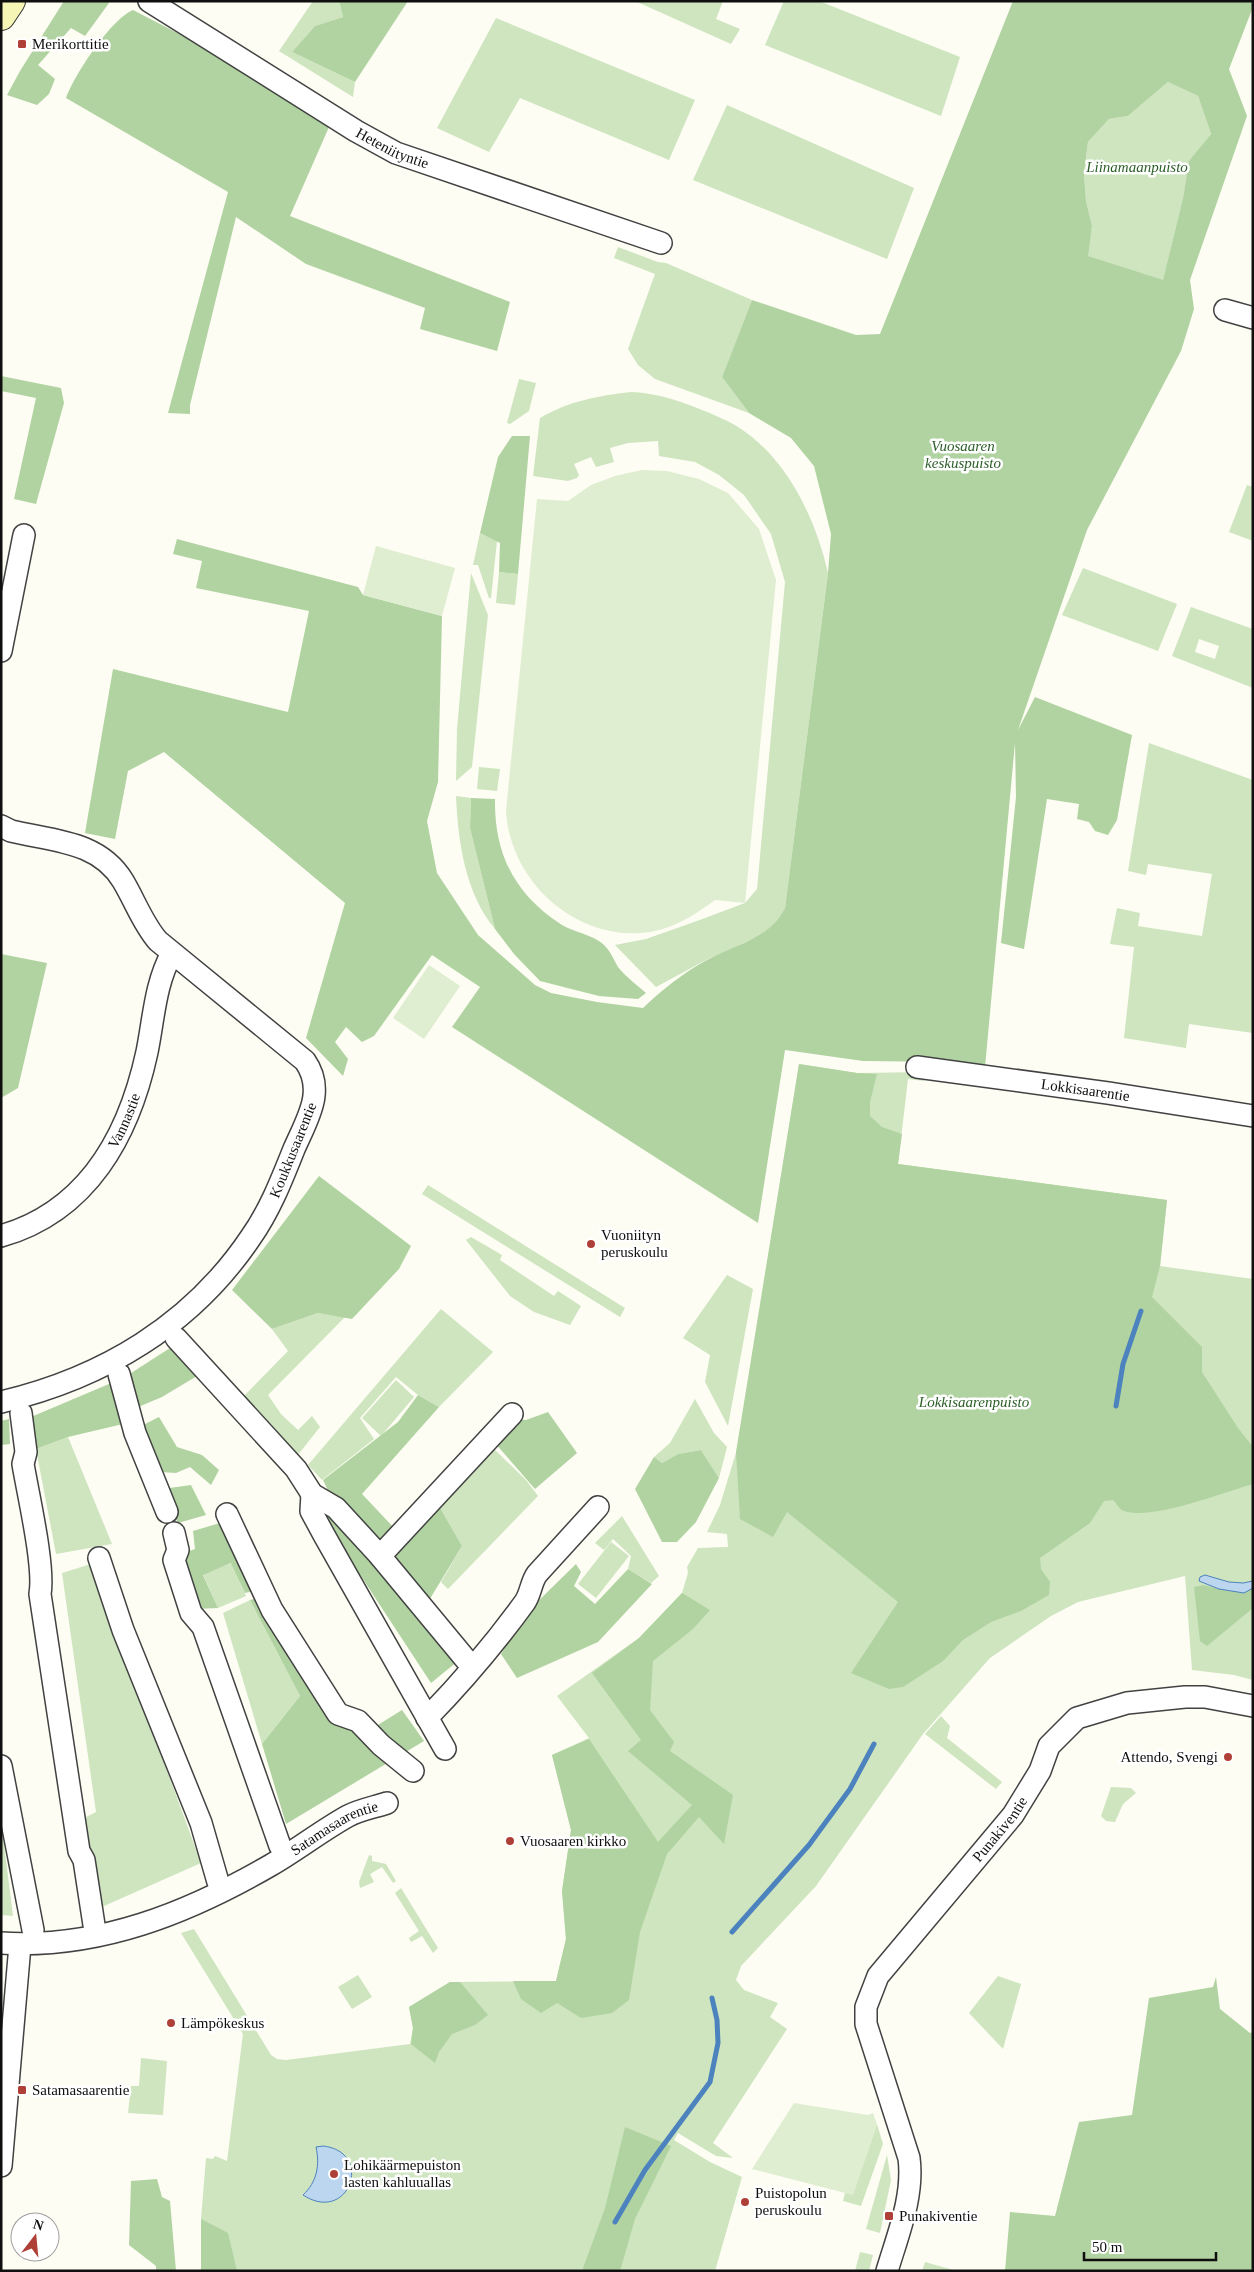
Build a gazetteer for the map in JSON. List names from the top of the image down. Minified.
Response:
{"streets":{"street":["Heteniityntie","Lokkisaarentie","Vannastie","Koukkusaarentie","Satamasaarentie","Punakiventie"]},"crossings":[["Vannastie","Koukkusaarentie"]],"parks":["Liinamaanpuisto","Vuosaaren keskuspuisto","Lokkisaarenpuisto"],"places":{"transit":["Merikorttitie","Satamasaarentie","Punakiventie"],"other":["Vuoniityn peruskoulu","Attendo, Svengi","Vuosaaren kirkko","Lämpökeskus","Lohikäärmepuiston lasten kahluuallas","Puistopolun peruskoulu"]},"scale_bar":"50 m","north":"top"}
